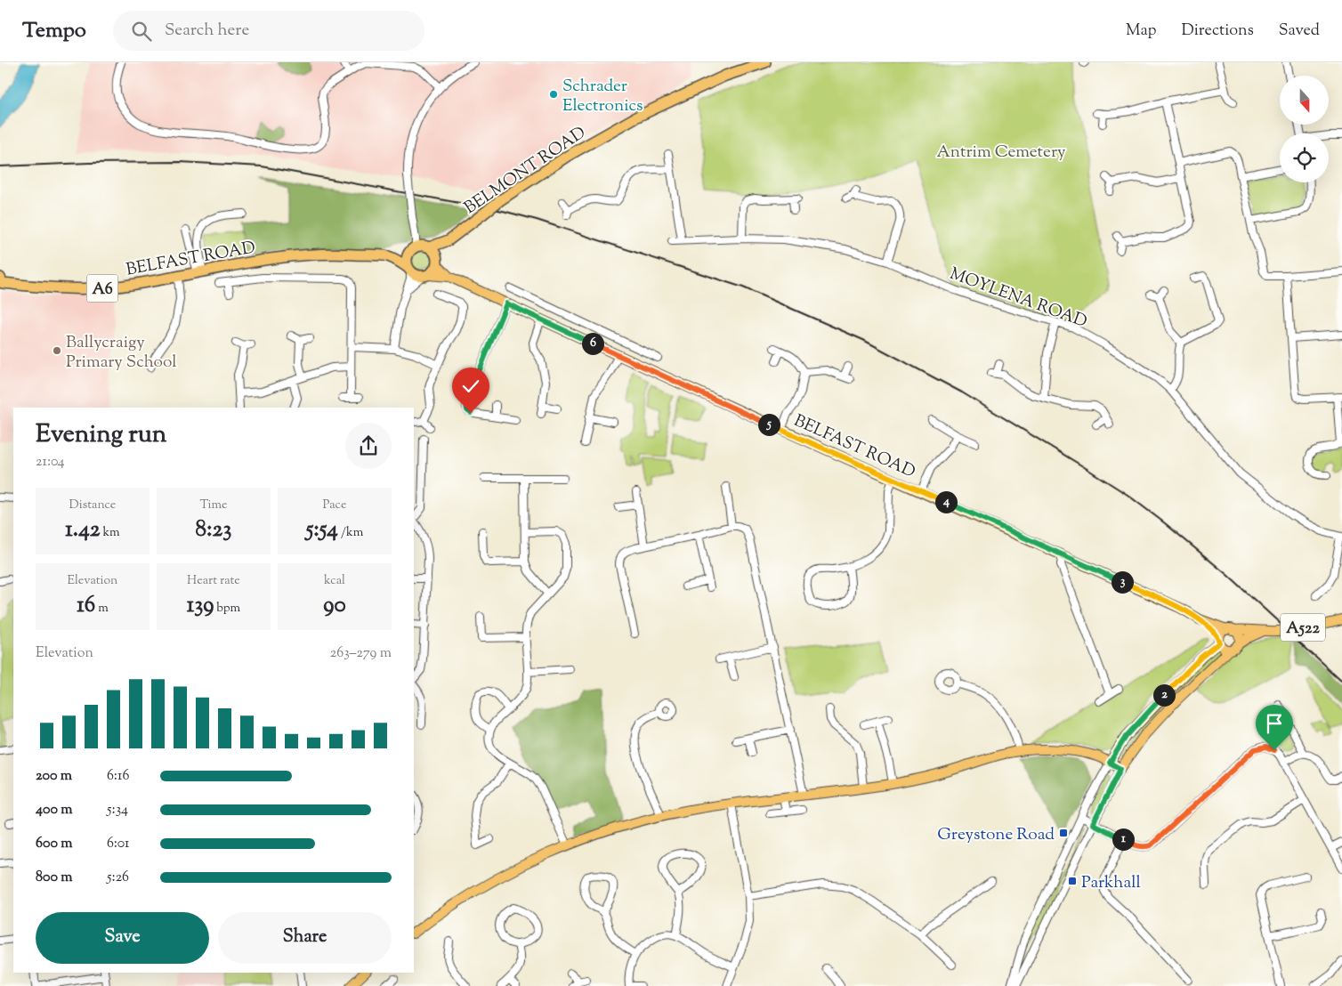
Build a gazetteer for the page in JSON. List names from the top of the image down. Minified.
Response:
{"streets":{"highway":["BELMONT ROAD","BELFAST ROAD","A6"],"main road":["A522"],"street":["MOYLENA ROAD"]},"crossings":[["BELMONT ROAD","BELFAST ROAD"],["BELMONT ROAD","A6"],["BELFAST ROAD","A6"],["BELFAST ROAD","A522"]],"parks":["Antrim Cemetery"],"places":{"other":["Schrader Electronics","Ballycraigy Primary School"],"transit":["Greystone Road","Parkhall"]},"north":"bottom","page":{"header":"Tempo","search":"Search here","nav":["Map","Directions","Saved"],"pins":["6","5","4","3","2","1"],"heading":["Evening run","21:04"],"stats":[["Distance","1.42 km"],["Time","8:23"],["Pace","5:54 /km"],["Elevation","16 m"],["Heart rate","139 bpm"],["kcal","90"]],"chart":["Elevation","263–279 m"],"list":[{"name":"200 m","note":"6:16"},{"name":"400 m","note":"5:34"},{"name":"600 m","note":"6:01"},{"name":"800 m","note":"5:26"}],"buttons":["Save","Share"]}}
